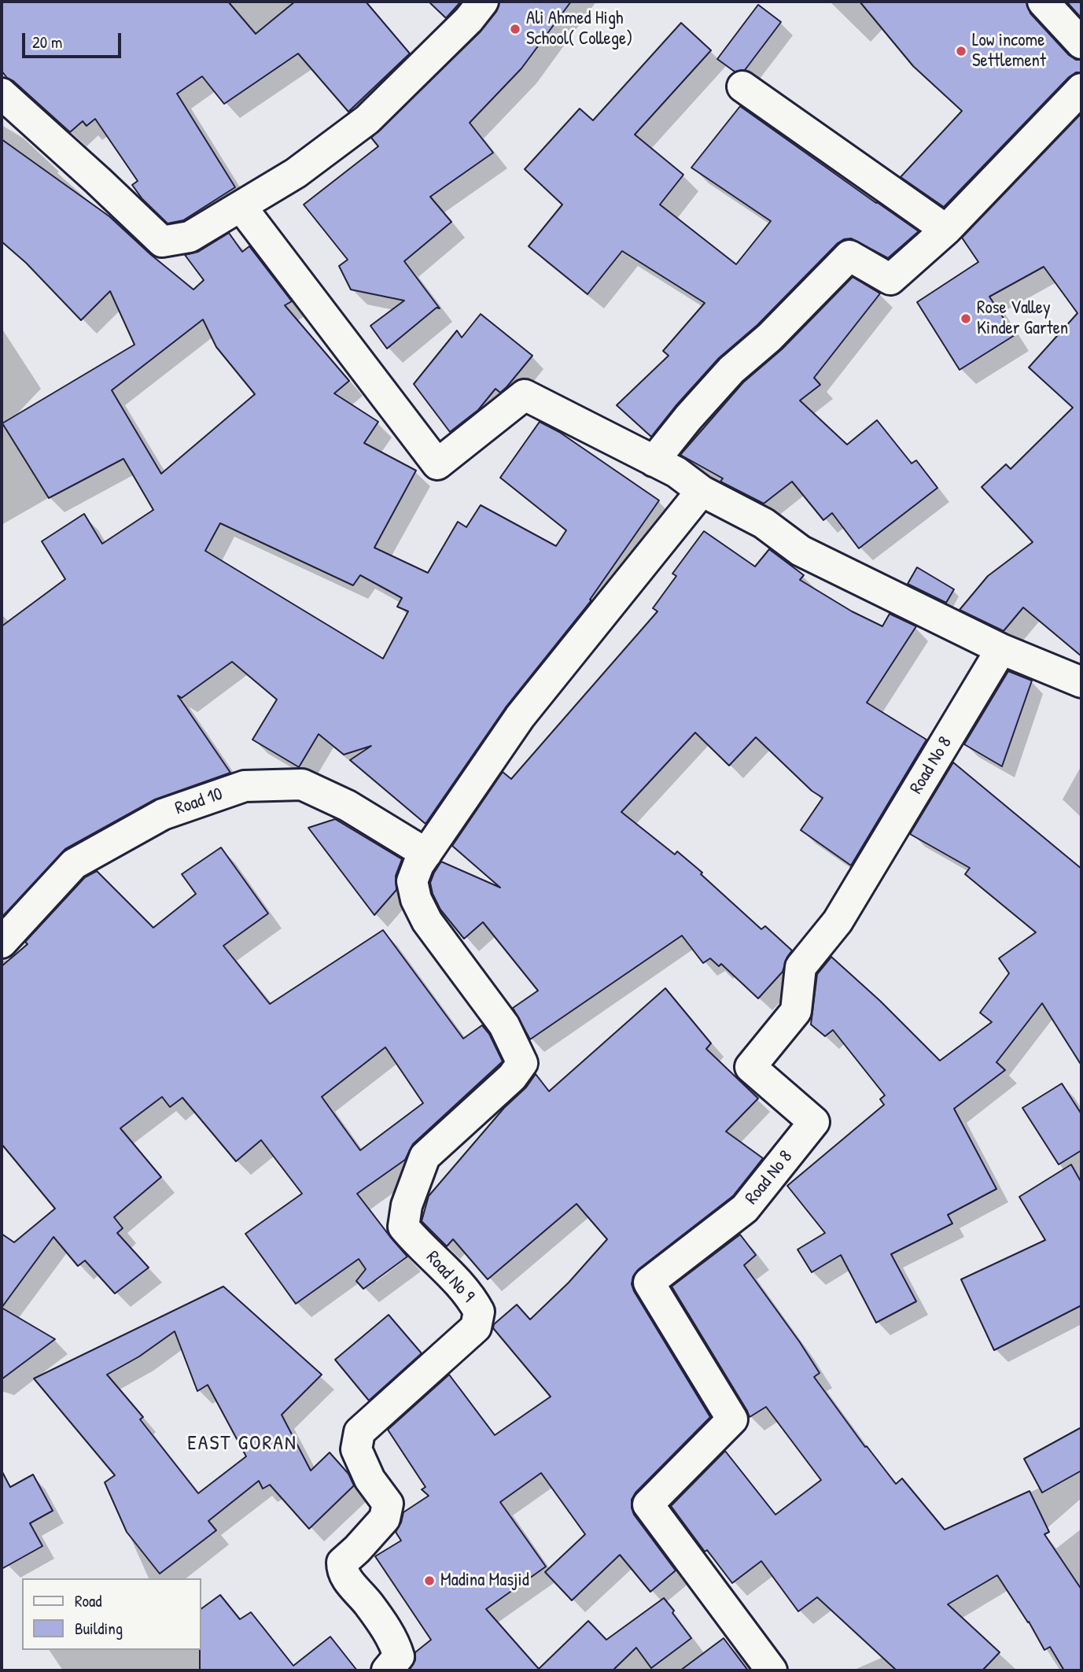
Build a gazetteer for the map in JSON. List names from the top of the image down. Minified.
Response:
{"streets":{"street":["Road No 8","Road 10","Road No 9"]},"crossings":[["Road 10","Road No 9"]],"districts":["EAST GORAN"],"places":["Ali Ahmed High School( College)","Low income Settlement","Rose Valley Kinder Garten","Madina Masjid"],"legend":["Road","Building"],"scale_bar":"20 m"}
